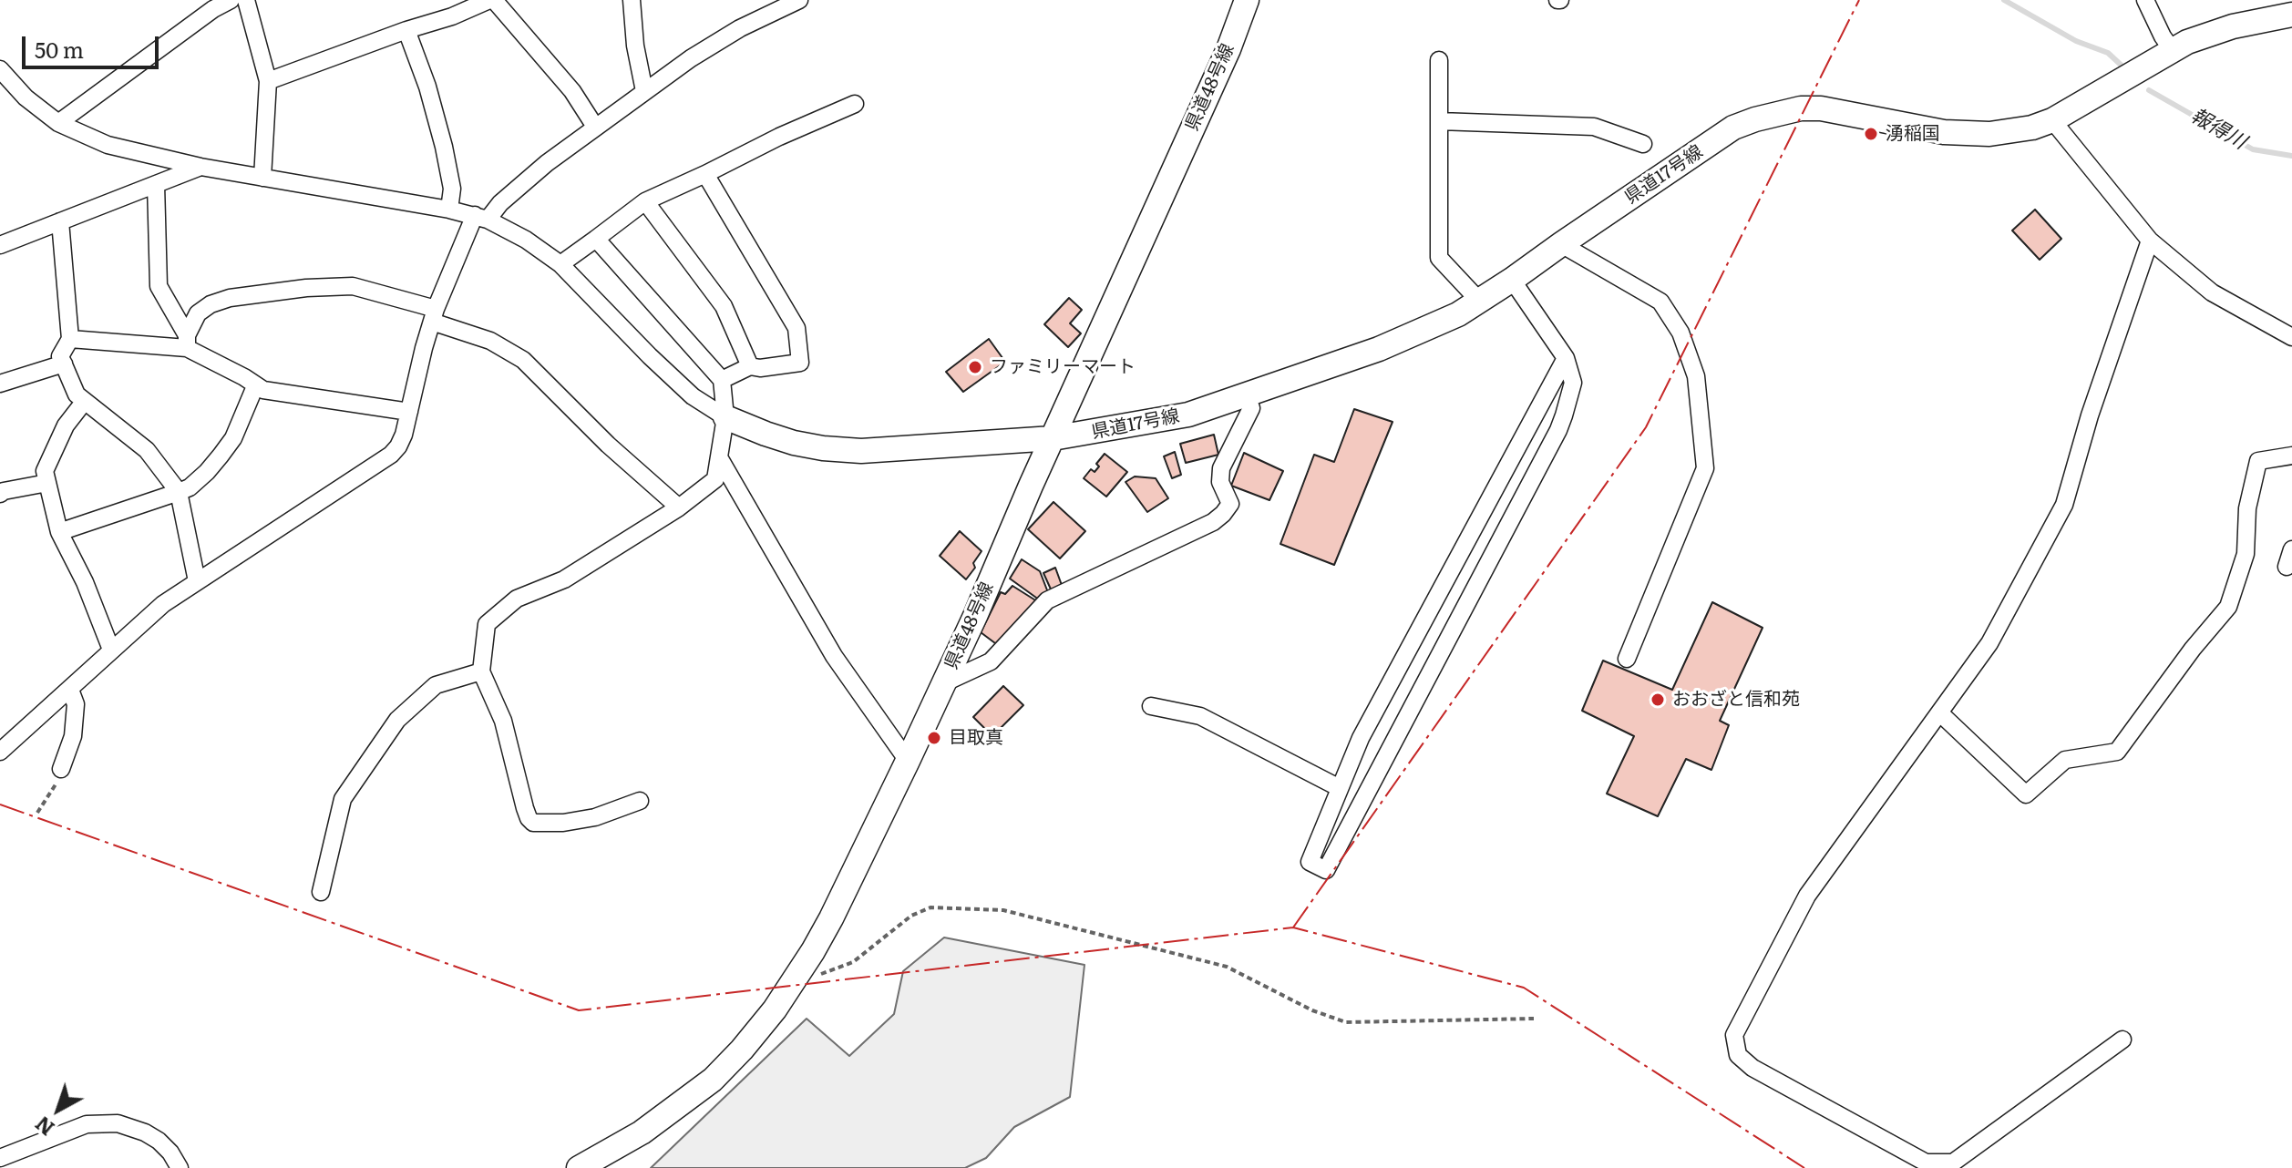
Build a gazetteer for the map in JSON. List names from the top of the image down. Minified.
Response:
{"streets":{"main road":["県道48号線","県道17号線"]},"crossings":[["県道48号線","県道17号線"]],"water":["報得川"],"places":["湧稲国","ファミリーマート","おおざと信和苑","目取真"],"scale_bar":"50 m","north":"bottom left"}
